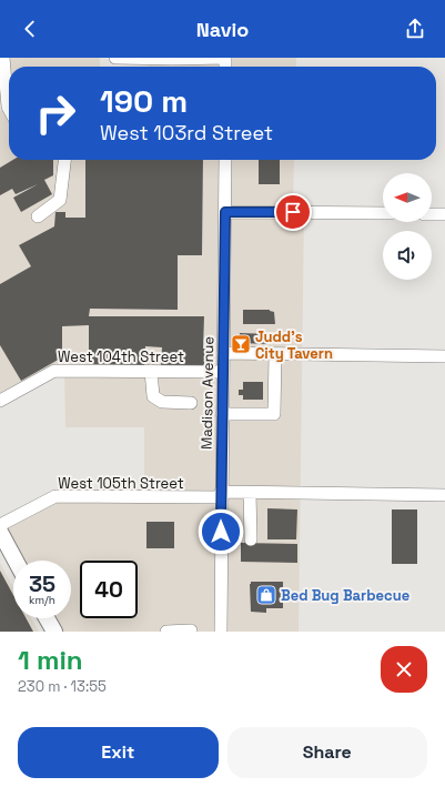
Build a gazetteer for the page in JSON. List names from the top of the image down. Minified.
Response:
{"streets":{"street":["West 104th Street","Madison Avenue","West 105th Street"]},"crossings":[["West 104th Street","Madison Avenue"],["Madison Avenue","West 105th Street"]],"places":{"bar":["Judd's City Tavern"],"shop":["Bed Bug Barbecue"]},"north":"left","page":{"header":"Navio","turn":["190 m","West 103rd Street"],"speed":"35 km/h","limit":"40","heading":["1 min","230 m · 13:55"],"buttons":["Exit","Share"]}}
